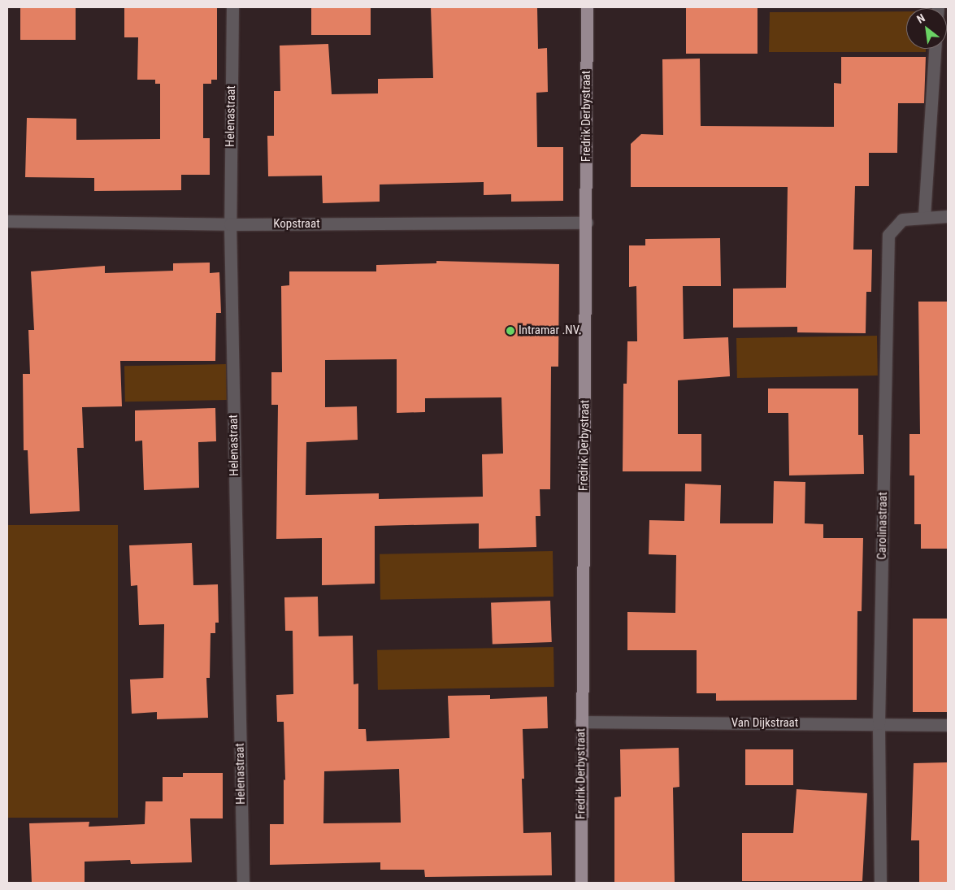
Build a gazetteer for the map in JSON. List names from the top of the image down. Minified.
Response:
{"streets":{"main road":["Fredrik Derbystraat"],"street":["Helenastraat","Kopstraat","Carolinastraat","Van Dijkstraat"]},"crossings":[["Helenastraat","Kopstraat"],["Fredrik Derbystraat","Kopstraat"],["Fredrik Derbystraat","Van Dijkstraat"],["Carolinastraat","Van Dijkstraat"]],"places":["Intramar .NV."],"north":"top left"}
